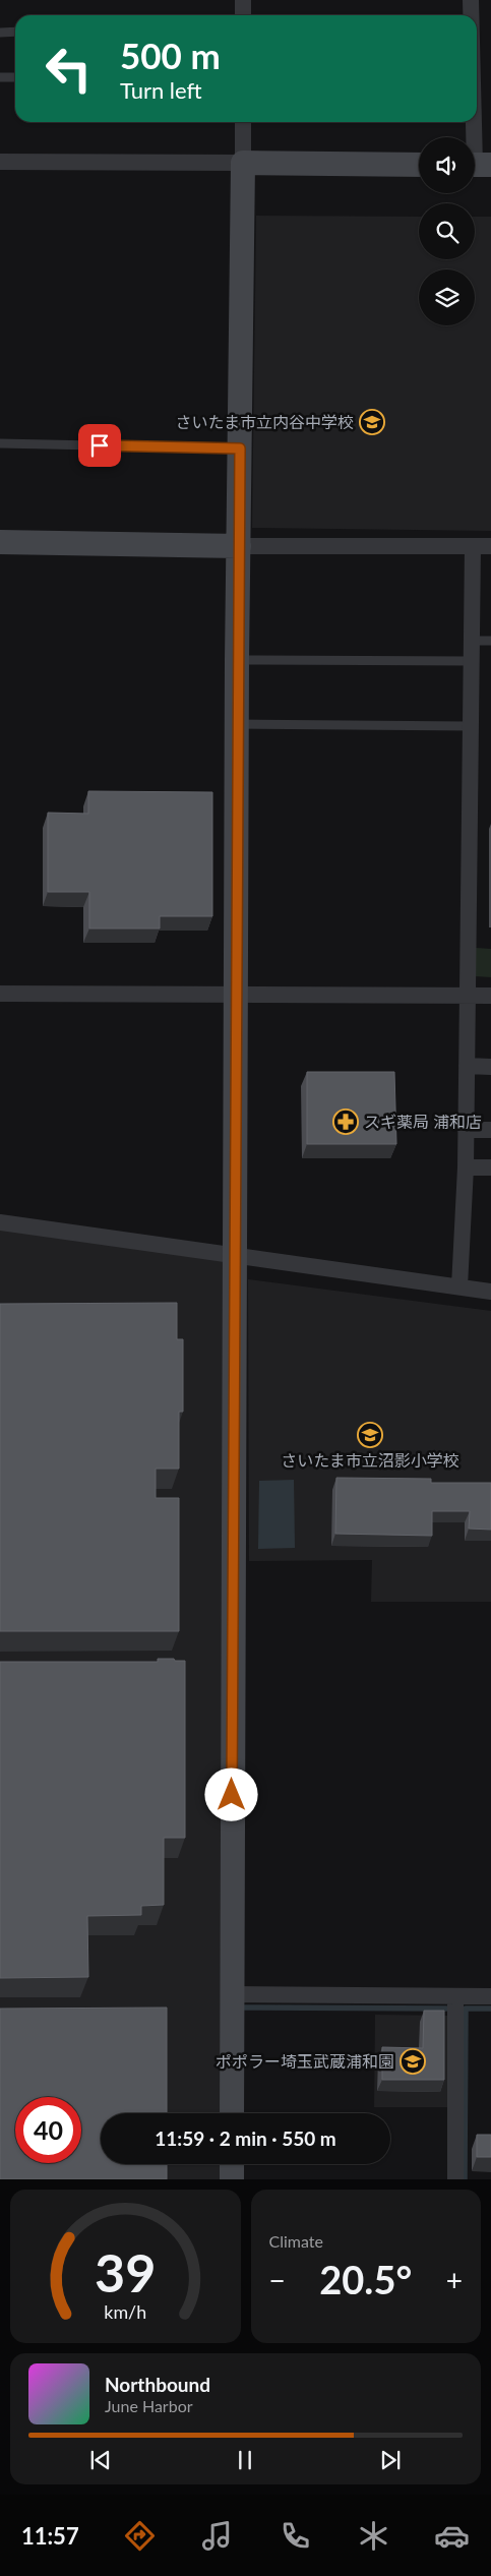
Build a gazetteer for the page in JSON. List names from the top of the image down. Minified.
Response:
{"places":{"school or university":["さいたま市立内谷中学校","さいたま市立沼影小学校","ポポラー埼玉武蔵浦和園"],"pharmacy":["スギ薬局 浦和店"]},"page":{"turn":["500 m","Turn left"],"limit":"40","trip":"11:59 · 2 min · 550 m","tile":"Climate","heat":["−","20.5°","+"],"song":["Northbound","June Harbor"],"tabs":"11:57","gauge":["39","km/h"]}}
